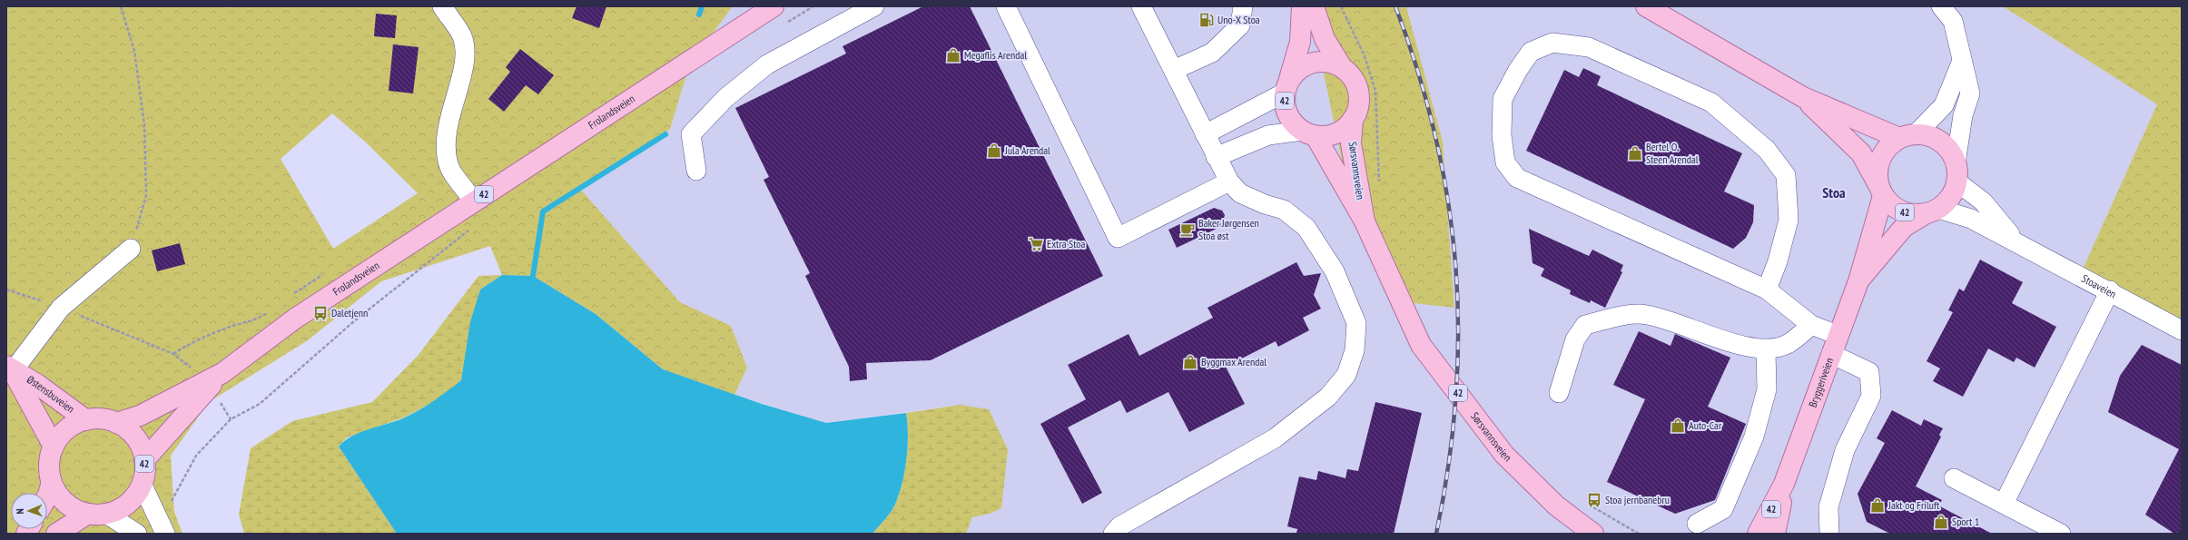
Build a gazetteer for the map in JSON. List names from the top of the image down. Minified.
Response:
{"streets":{"main road":["42","Frolandsveien","Sørsvannsveien","Bryggeriveien","Østensbuveien"],"street":["Stoaveien"]},"crossings":[["42","Frolandsveien"],["42","Sørsvannsveien"],["42","Stoaveien"],["42","Bryggeriveien"],["42","Østensbuveien"],["Frolandsveien","Østensbuveien"],["Stoaveien","Bryggeriveien"]],"districts":["Stoa"],"places":{"fuel station":["Uno-X Stoa"],"shop":["Megaflis Arendal","Jula Arendal","Bertel O. Steen Arendal","Byggmax Arendal","Auto-Car","Jakt og Friluft","Sport 1"],"cafe":["Baker Jørgensen Stoa øst"],"supermarket":["Extra Stoa"],"bus stop":["Daletjenn","Stoa jernbanebru"]},"north":"left"}
